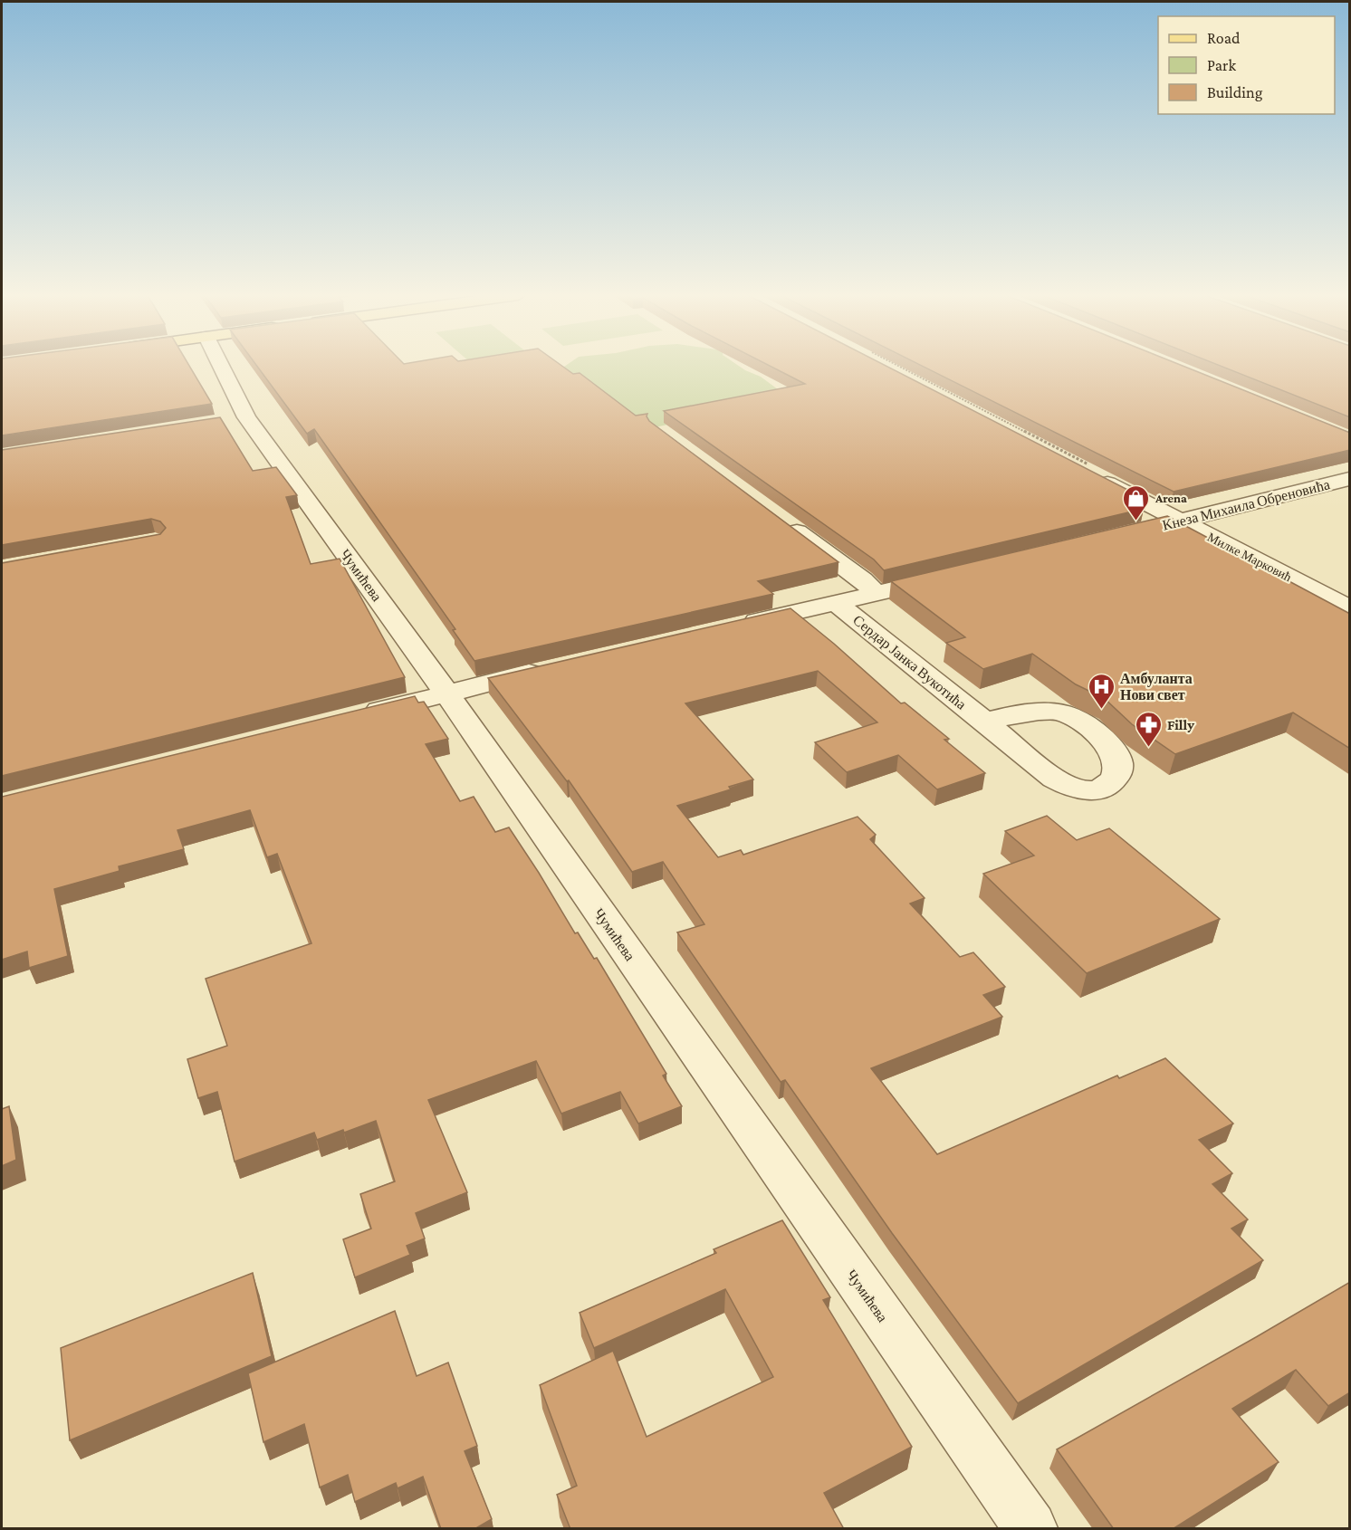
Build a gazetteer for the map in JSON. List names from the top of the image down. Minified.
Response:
{"streets":{"street":["Кнеза Михаила Обреновића","Милке Марковић","Чумићева","Сердар Јанка Вукотића"]},"crossings":[["Кнеза Михаила Обреновића","Милке Марковић"]],"places":{"shop":["Arena"],"hospital":["Амбуланта Нови свет"],"pharmacy":["Filly"]},"legend":["Road","Park","Building"]}
